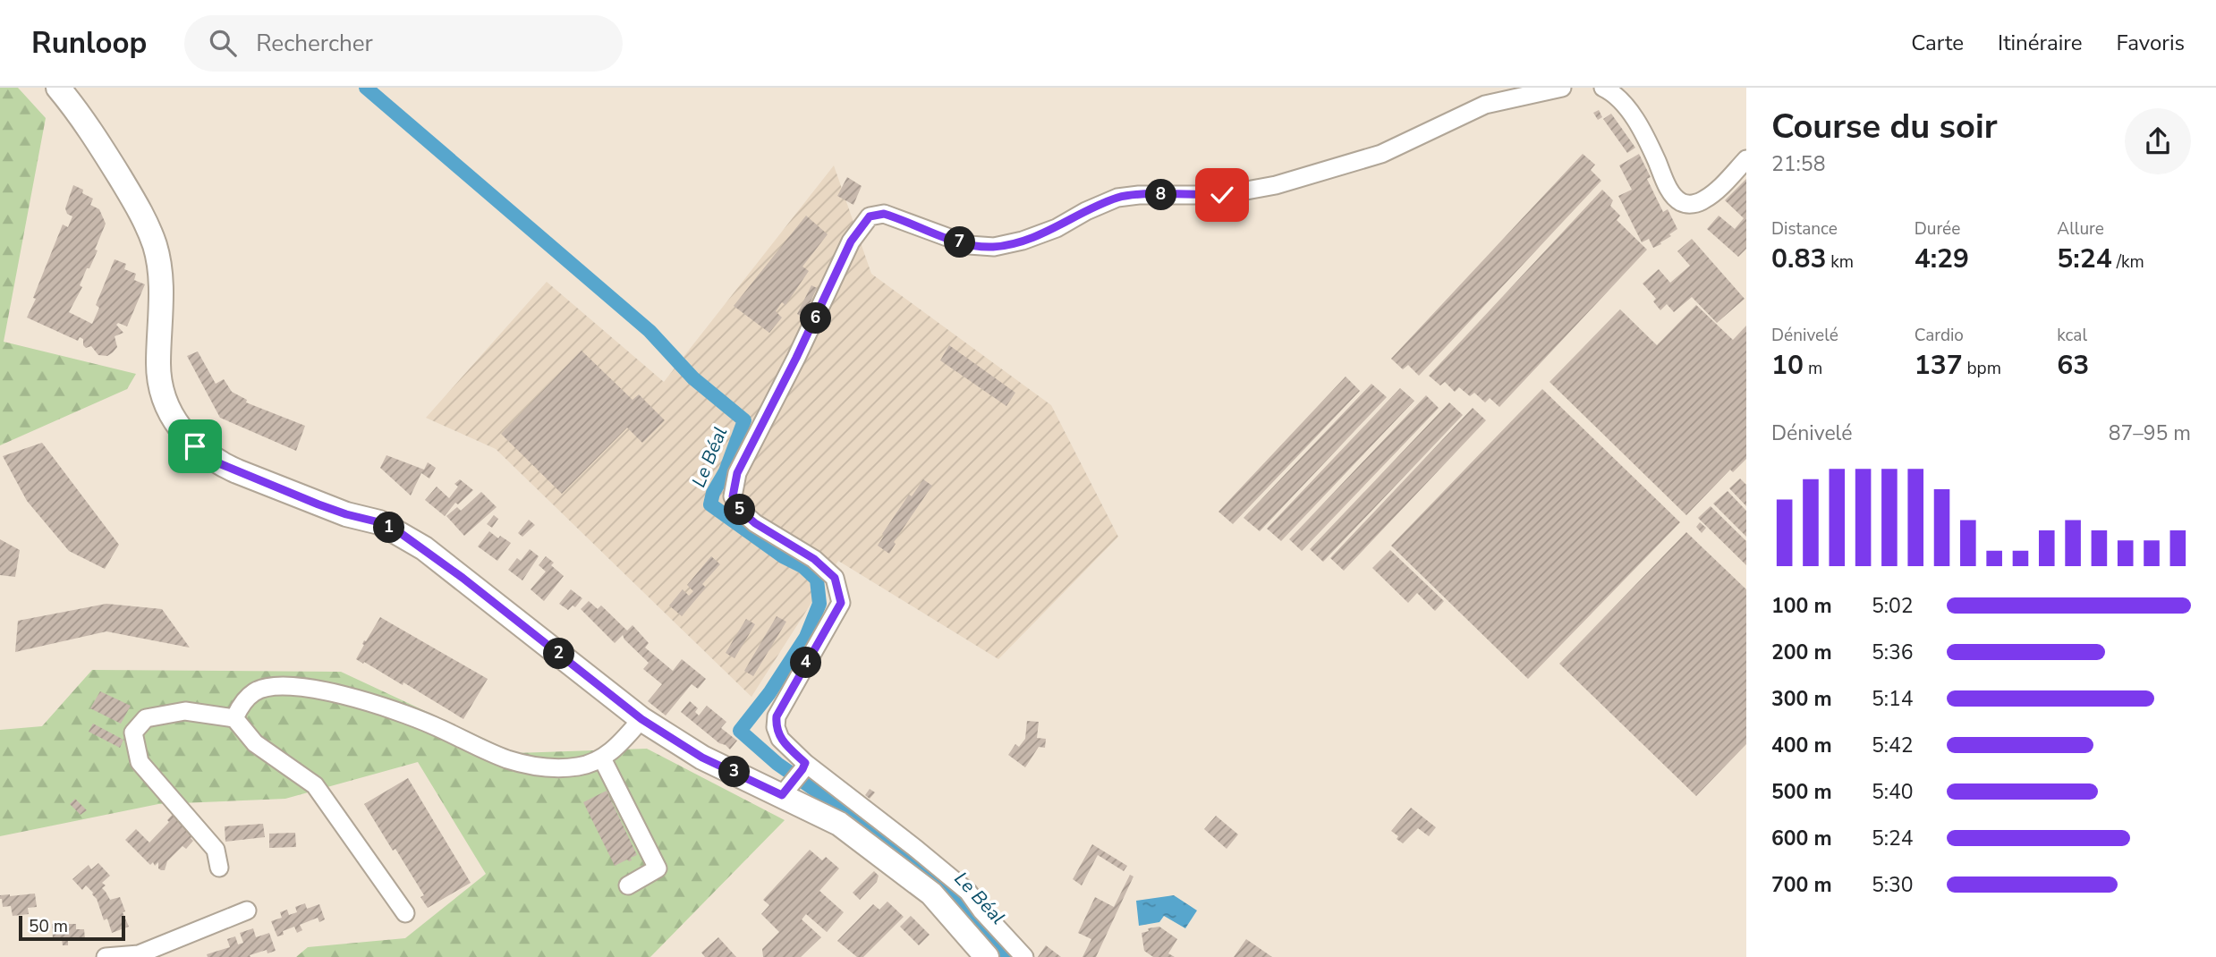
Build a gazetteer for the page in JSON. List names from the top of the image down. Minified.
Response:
{"water":["Le Béal"],"scale_bar":"50 m","page":{"header":"Runloop","search":"Rechercher","nav":["Carte","Itinéraire","Favoris"],"heading":["Course du soir","21:58"],"pins":["8","7","6","5","1","2","4","3"],"stats":[["Distance","0.83 km"],["Durée","4:29"],["Allure","5:24 /km"],["Dénivelé","10 m"],["Cardio","137 bpm"],["kcal","63"]],"chart":["Dénivelé","87–95 m"],"list":[{"name":"100 m","note":"5:02"},{"name":"200 m","note":"5:36"},{"name":"300 m","note":"5:14"},{"name":"400 m","note":"5:42"},{"name":"500 m","note":"5:40"},{"name":"600 m","note":"5:24"},{"name":"700 m","note":"5:30"}],"scale":"50 m"}}
